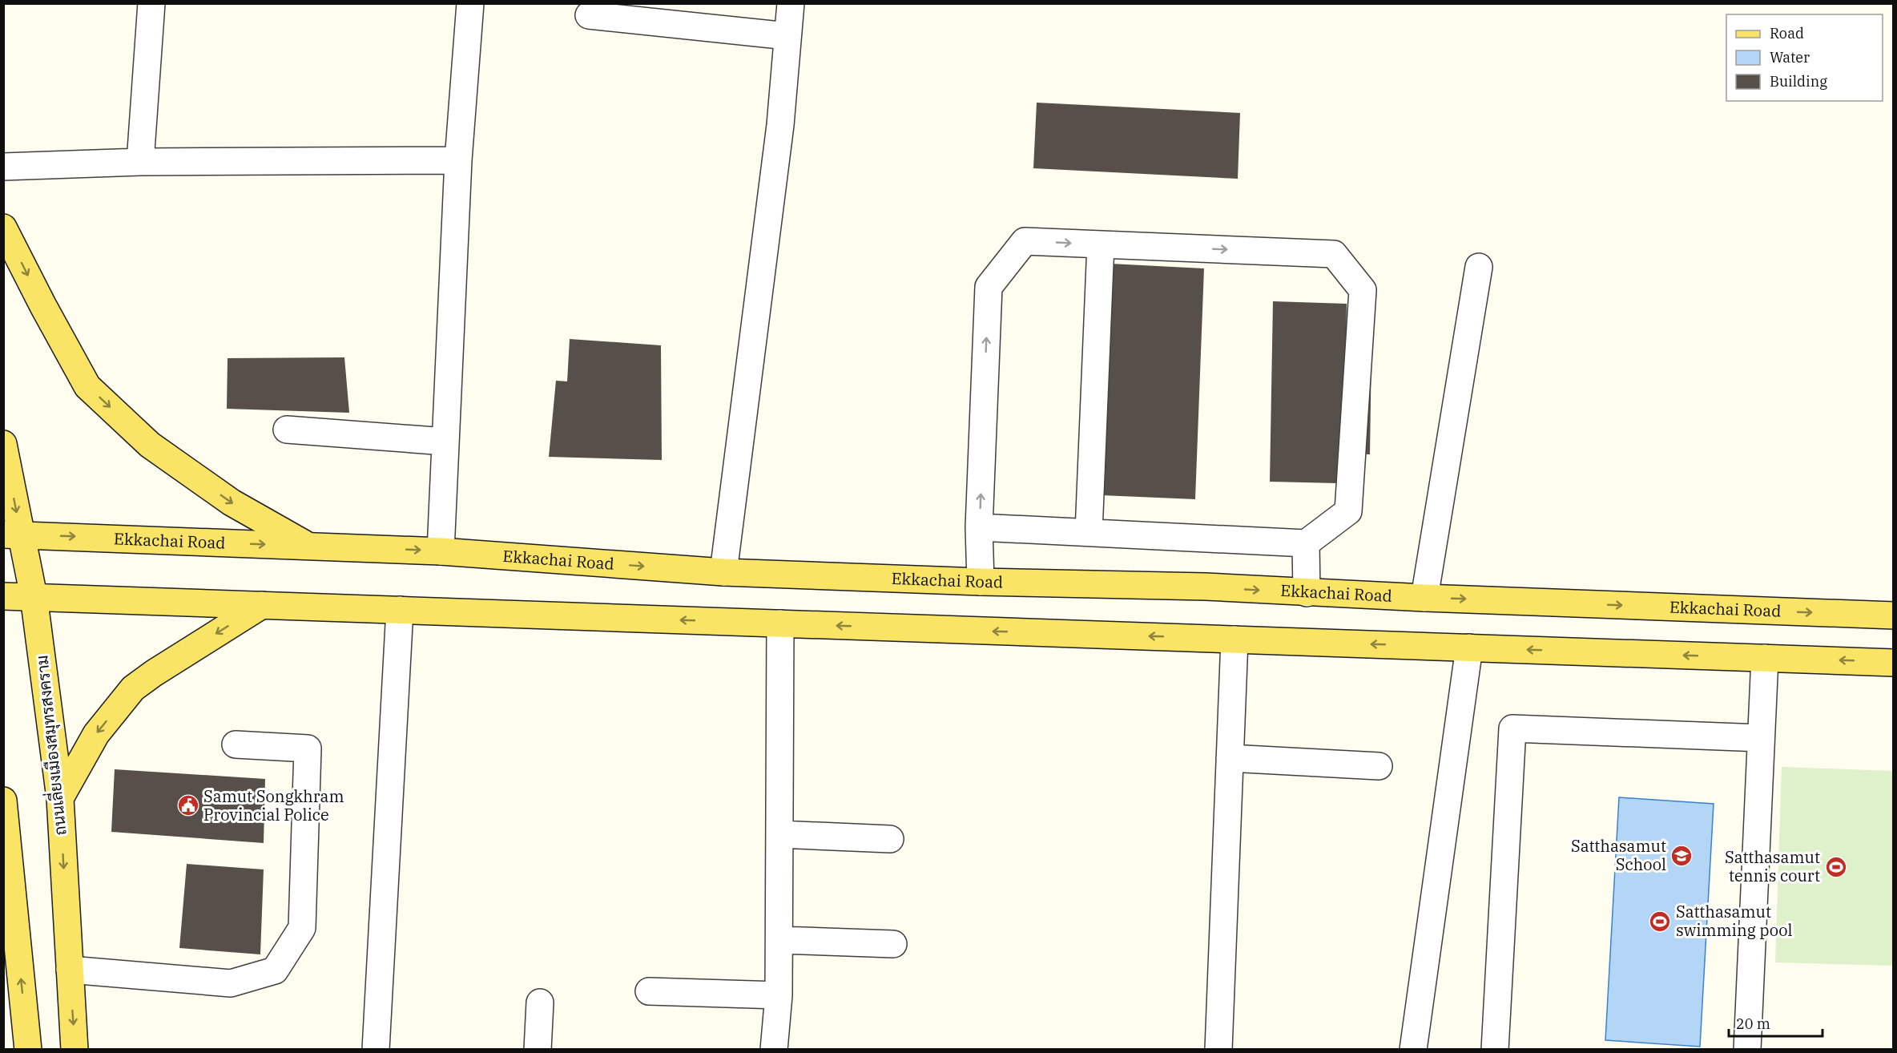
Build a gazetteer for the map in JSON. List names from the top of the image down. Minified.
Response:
{"streets":{"main road":["Ekkachai Road","ถนนเลี่ยงเมืองสมุทรสงคราม"]},"crossings":[["Ekkachai Road","ถนนเลี่ยงเมืองสมุทรสงคราม"]],"places":{"public building":["Samut Songkhram Provincial Police"],"school or university":["Satthasamut School"],"sports":["Satthasamut tennis court","Satthasamut swimming pool"]},"legend":["Road","Water","Building"],"scale_bar":"20 m"}
